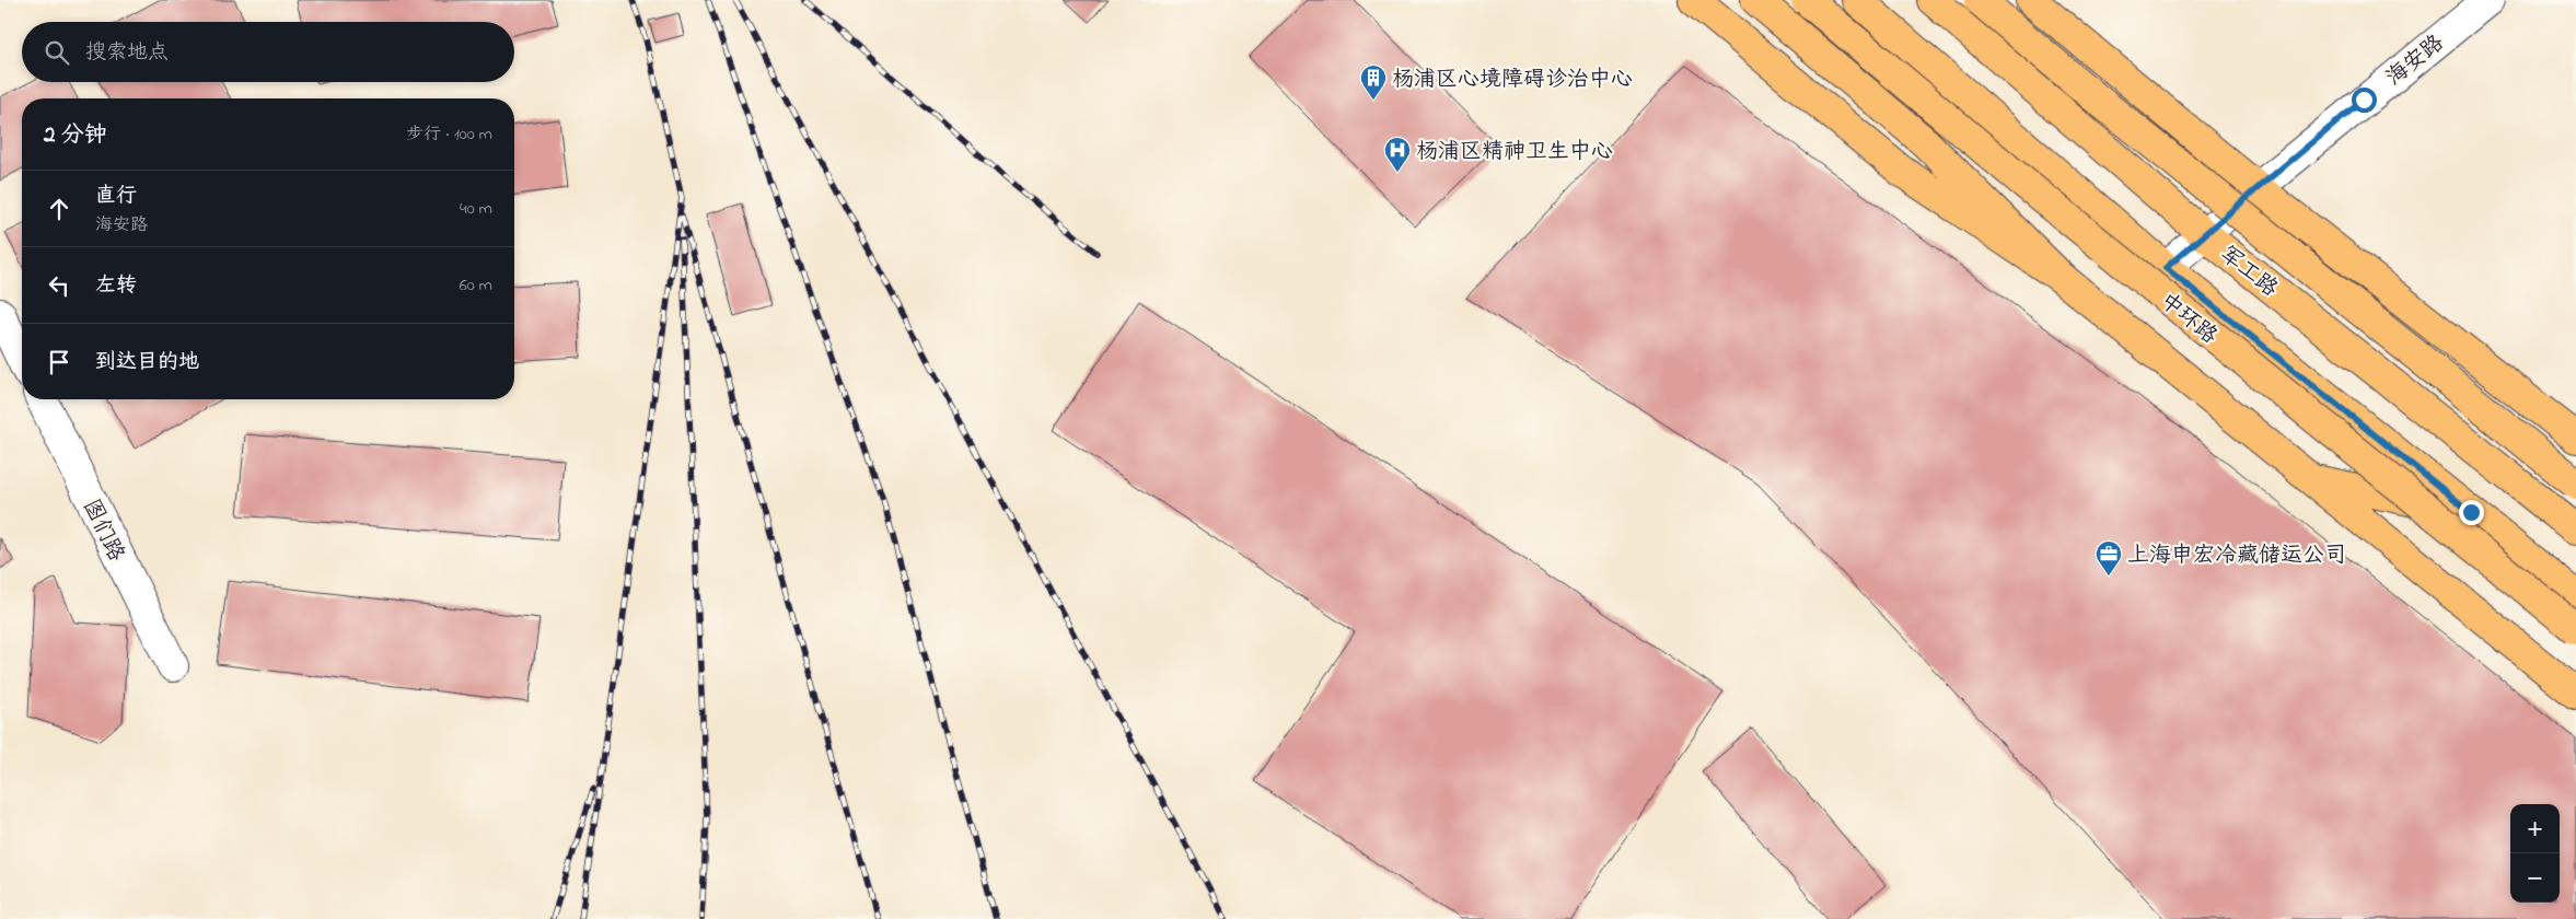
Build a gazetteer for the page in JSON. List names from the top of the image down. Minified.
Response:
{"streets":{"main road":["军工路","中环路"],"street":["海安路","图们路"]},"crossings":[["海安路","军工路"]],"places":{"building":["杨浦区心境障碍诊治中心"],"hospital":["杨浦区精神卫生中心"],"office":["上海申宏冷藏储运公司"]},"page":{"search":"搜索地点","heading":["2 分钟","步行 · 100 m"],"list":[["直行","海安路","40 m"],["左转","60 m"],"到达目的地"],"map_buttons":["+","−"]}}
